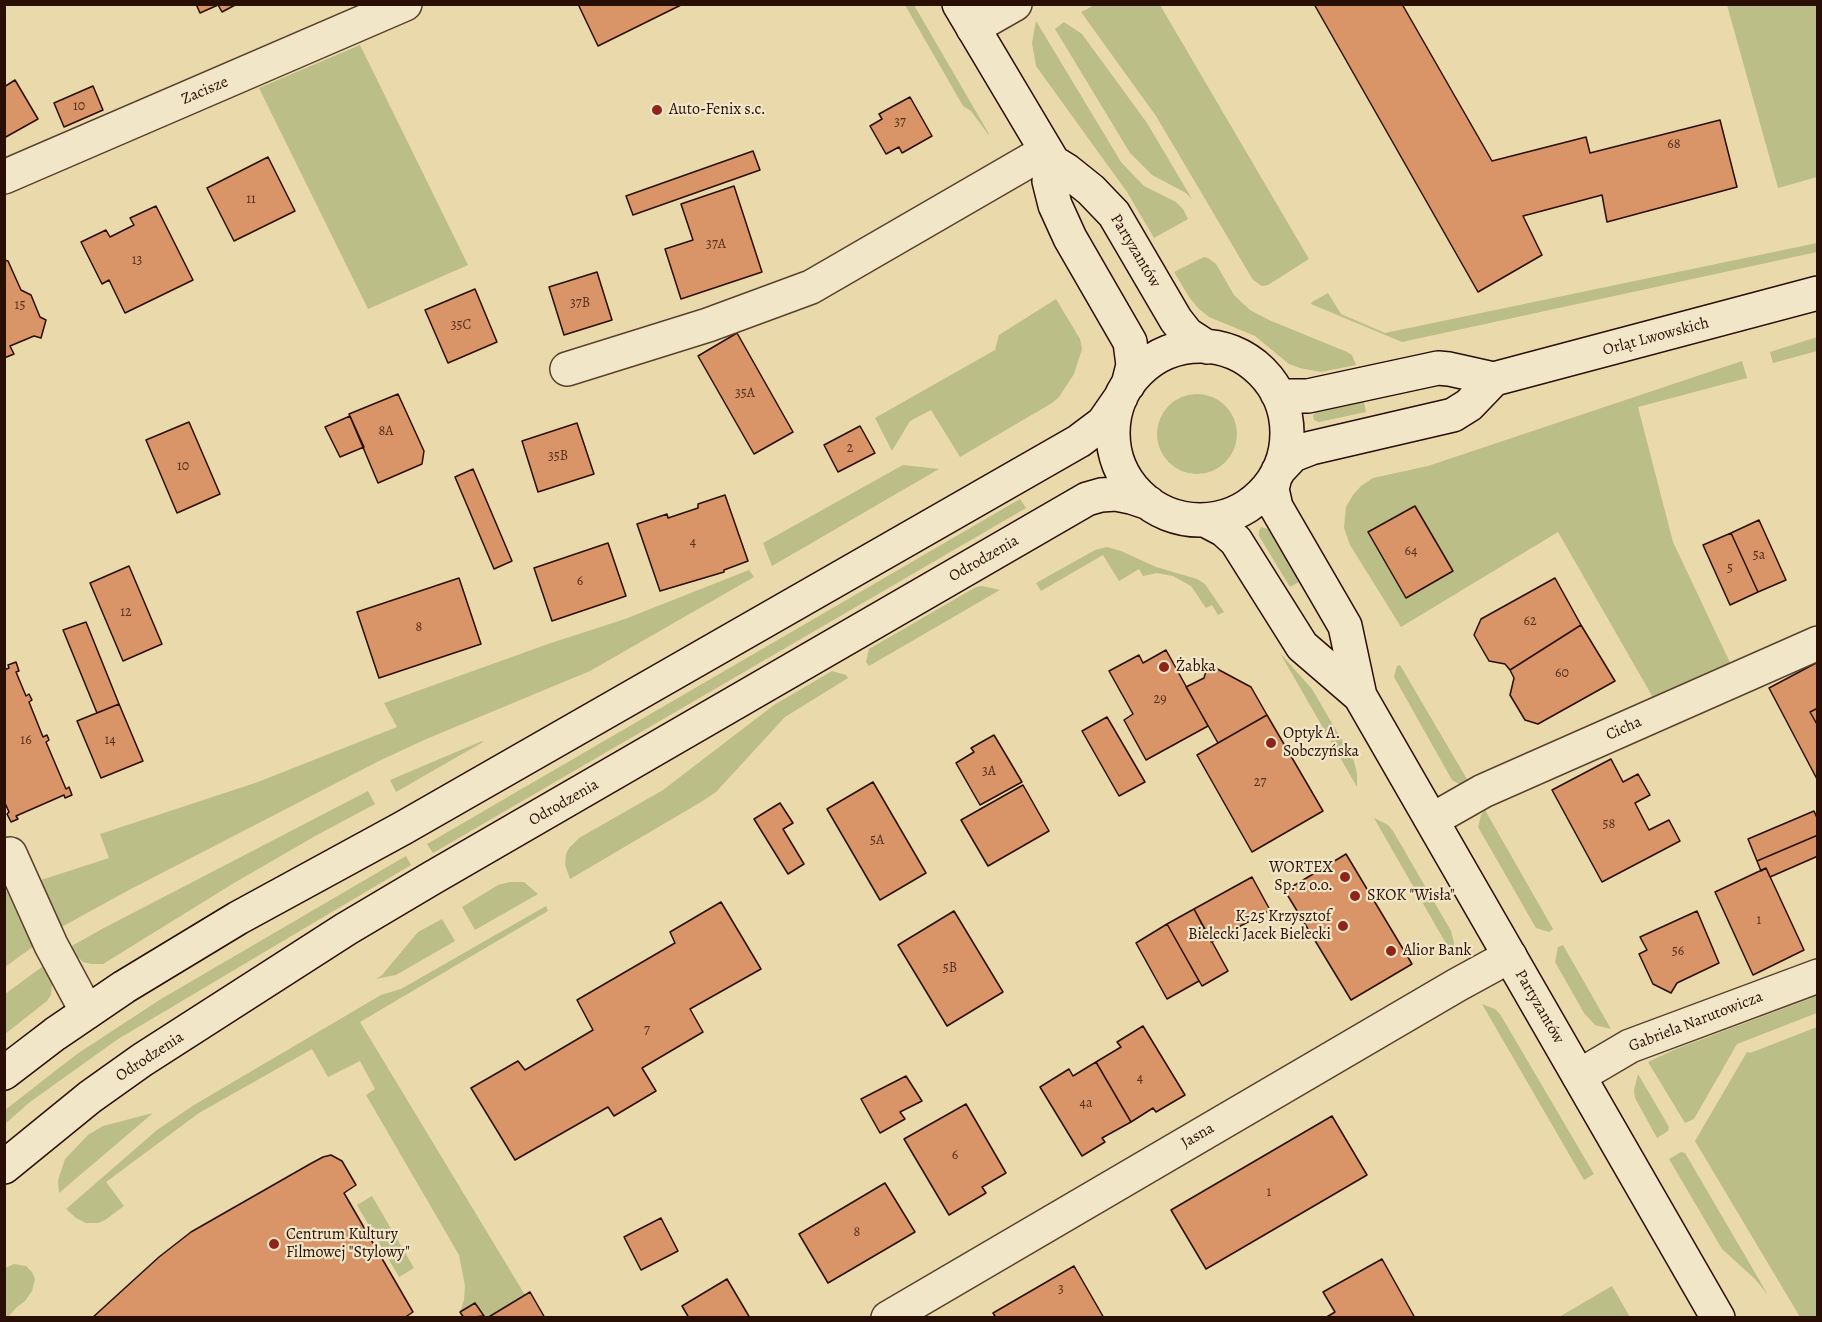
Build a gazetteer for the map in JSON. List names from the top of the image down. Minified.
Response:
{"streets":{"main road":["Zacisze","Partyzantów","Orląt Lwowskich","Odrodzenia","Cicha","Gabriela Narutowicza","Jasna"]},"crossings":[["Partyzantów","Orląt Lwowskich"],["Partyzantów","Odrodzenia"],["Partyzantów","Cicha"],["Partyzantów","Gabriela Narutowicza"],["Partyzantów","Jasna"],["Orląt Lwowskich","Odrodzenia"]],"places":["Auto-Fenix s.c.","Żabka","Optyk A. Sobczyńska","WORTEX Sp. z o.o.","SKOK \"Wisła\"","K-25 Krzysztof Bielecki Jacek Bielecki","Alior Bank","Centrum Kultury Filmowej \"Stylowy\""],"house_numbers":["10","37","68","11","37A","13","37B","15","35C","35A","8A","2","35B","10","4","64","5a","5","6","12","62","8","60","29","16","14","3A","27","58","5A","1","56","5B","7","4","4a","6","1","8","3"]}
